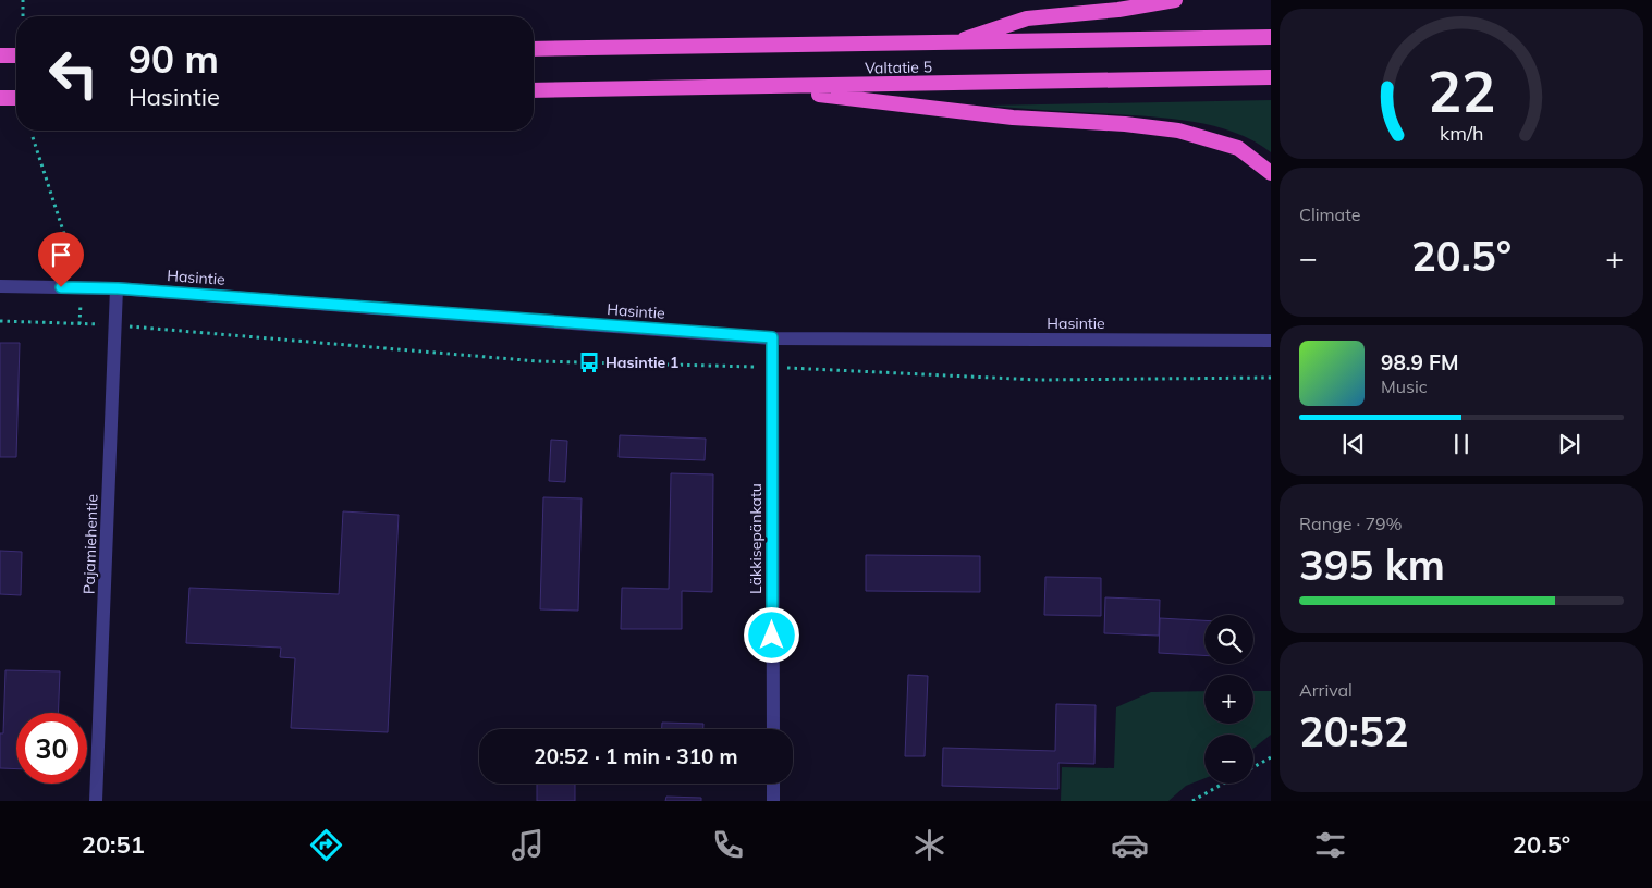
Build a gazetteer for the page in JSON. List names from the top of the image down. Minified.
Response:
{"streets":{"highway":["Valtatie 5"],"street":["Hasintie","Läkkisepänkatu","Pajamiehentie"]},"crossings":[["Hasintie","Läkkisepänkatu"],["Hasintie","Pajamiehentie"]],"places":{"bus stop":["Hasintie 1"]},"page":{"turn":["90 m","Hasintie"],"tile":["Climate",["Range · 79%","395 km"],["Arrival","20:52"]],"heat":["−","20.5°","+"],"song":["98.9 FM","Music"],"map_buttons":["+","−"],"limit":"30","trip":"20:52 · 1 min · 310 m","tabs":["20:51","20.5°"],"gauge":["22","km/h"]}}
